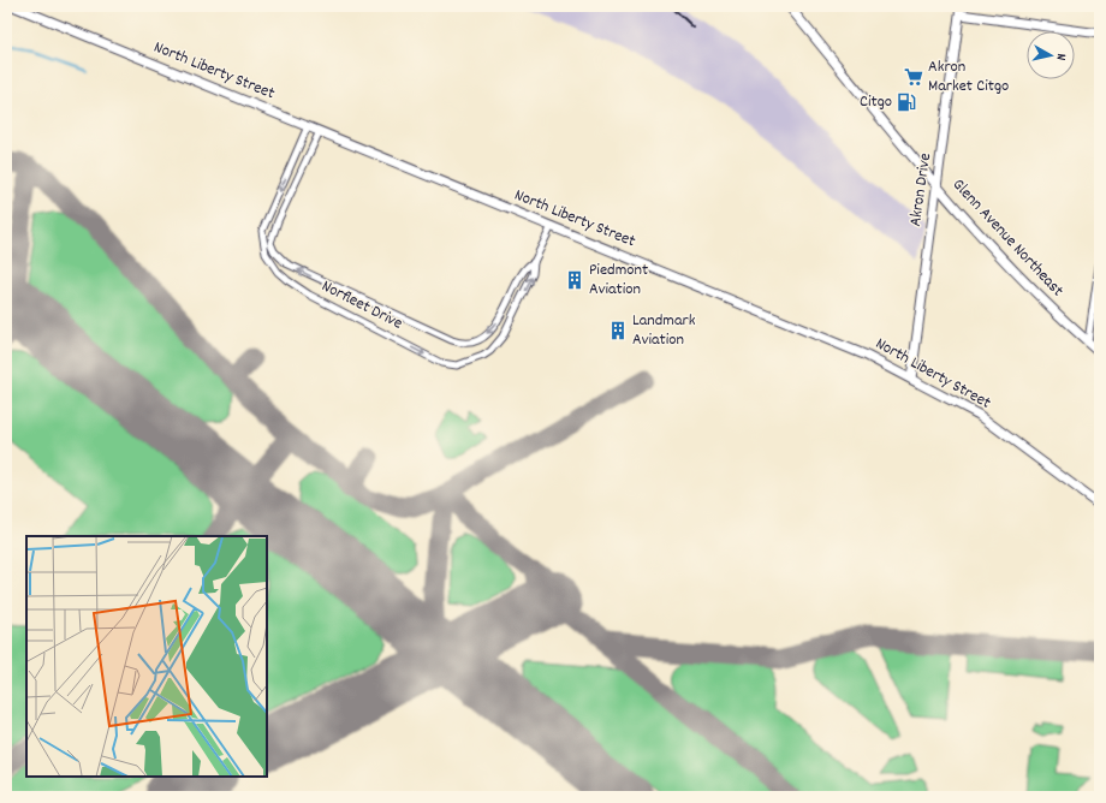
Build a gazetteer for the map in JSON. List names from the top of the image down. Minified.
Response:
{"streets":{"main road":["North Liberty Street","Akron Drive","Glenn Avenue Northeast"],"street":["Norfleet Drive"]},"crossings":[["North Liberty Street","Akron Drive"],["North Liberty Street","Norfleet Drive"],["Akron Drive","Glenn Avenue Northeast"]],"places":{"supermarket":["Akron Market Citgo"],"fuel station":["Citgo"],"building":["Piedmont Aviation","Landmark Aviation"]},"north":"right"}
